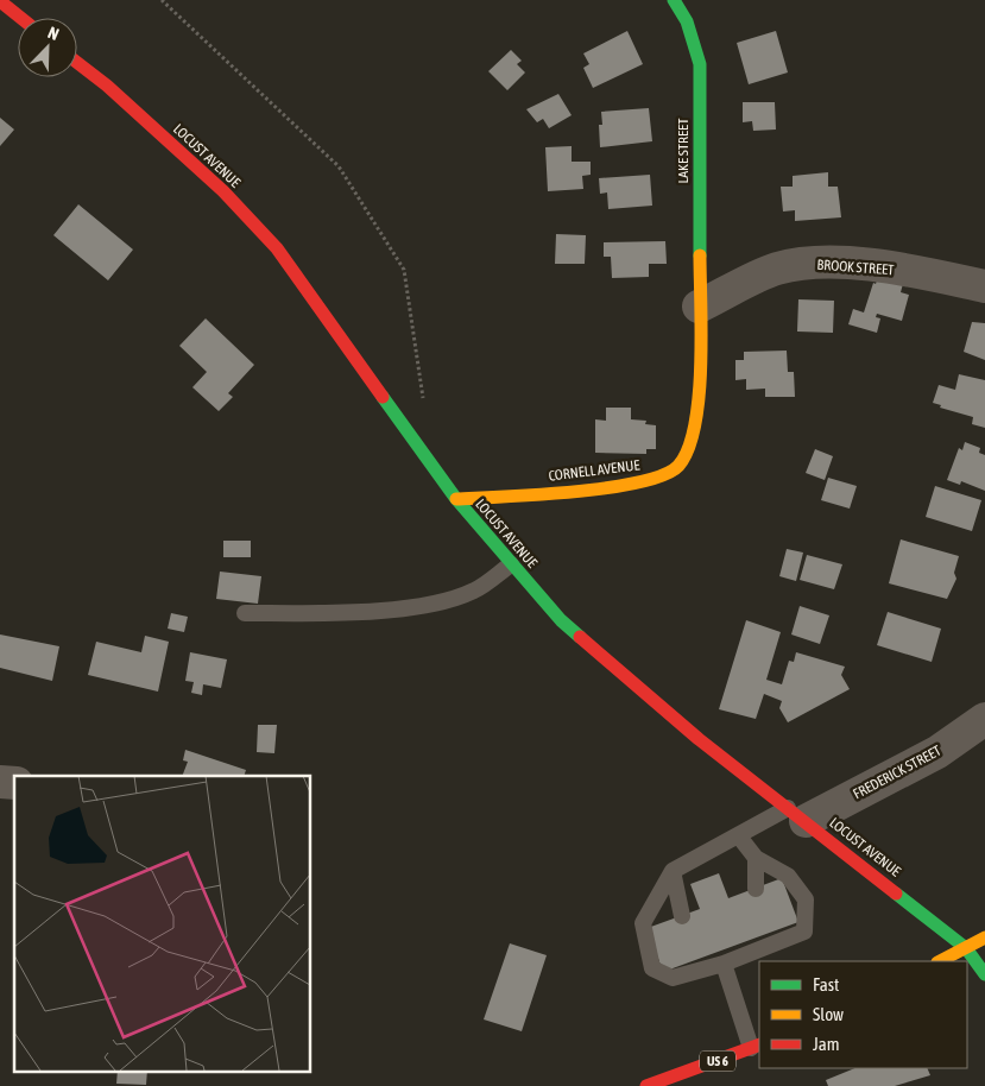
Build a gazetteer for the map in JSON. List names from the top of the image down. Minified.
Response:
{"streets":{"street":["LAKE STREET","LOCUST AVENUE","BROOK STREET","CORNELL AVENUE","FREDERICK STREET","US 6"]},"crossings":[["LAKE STREET","BROOK STREET"],["LAKE STREET","CORNELL AVENUE"],["LOCUST AVENUE","CORNELL AVENUE"],["LOCUST AVENUE","FREDERICK STREET"],["BROOK STREET","CORNELL AVENUE"]],"legend":["Fast","Slow","Jam"],"north":"top right"}
